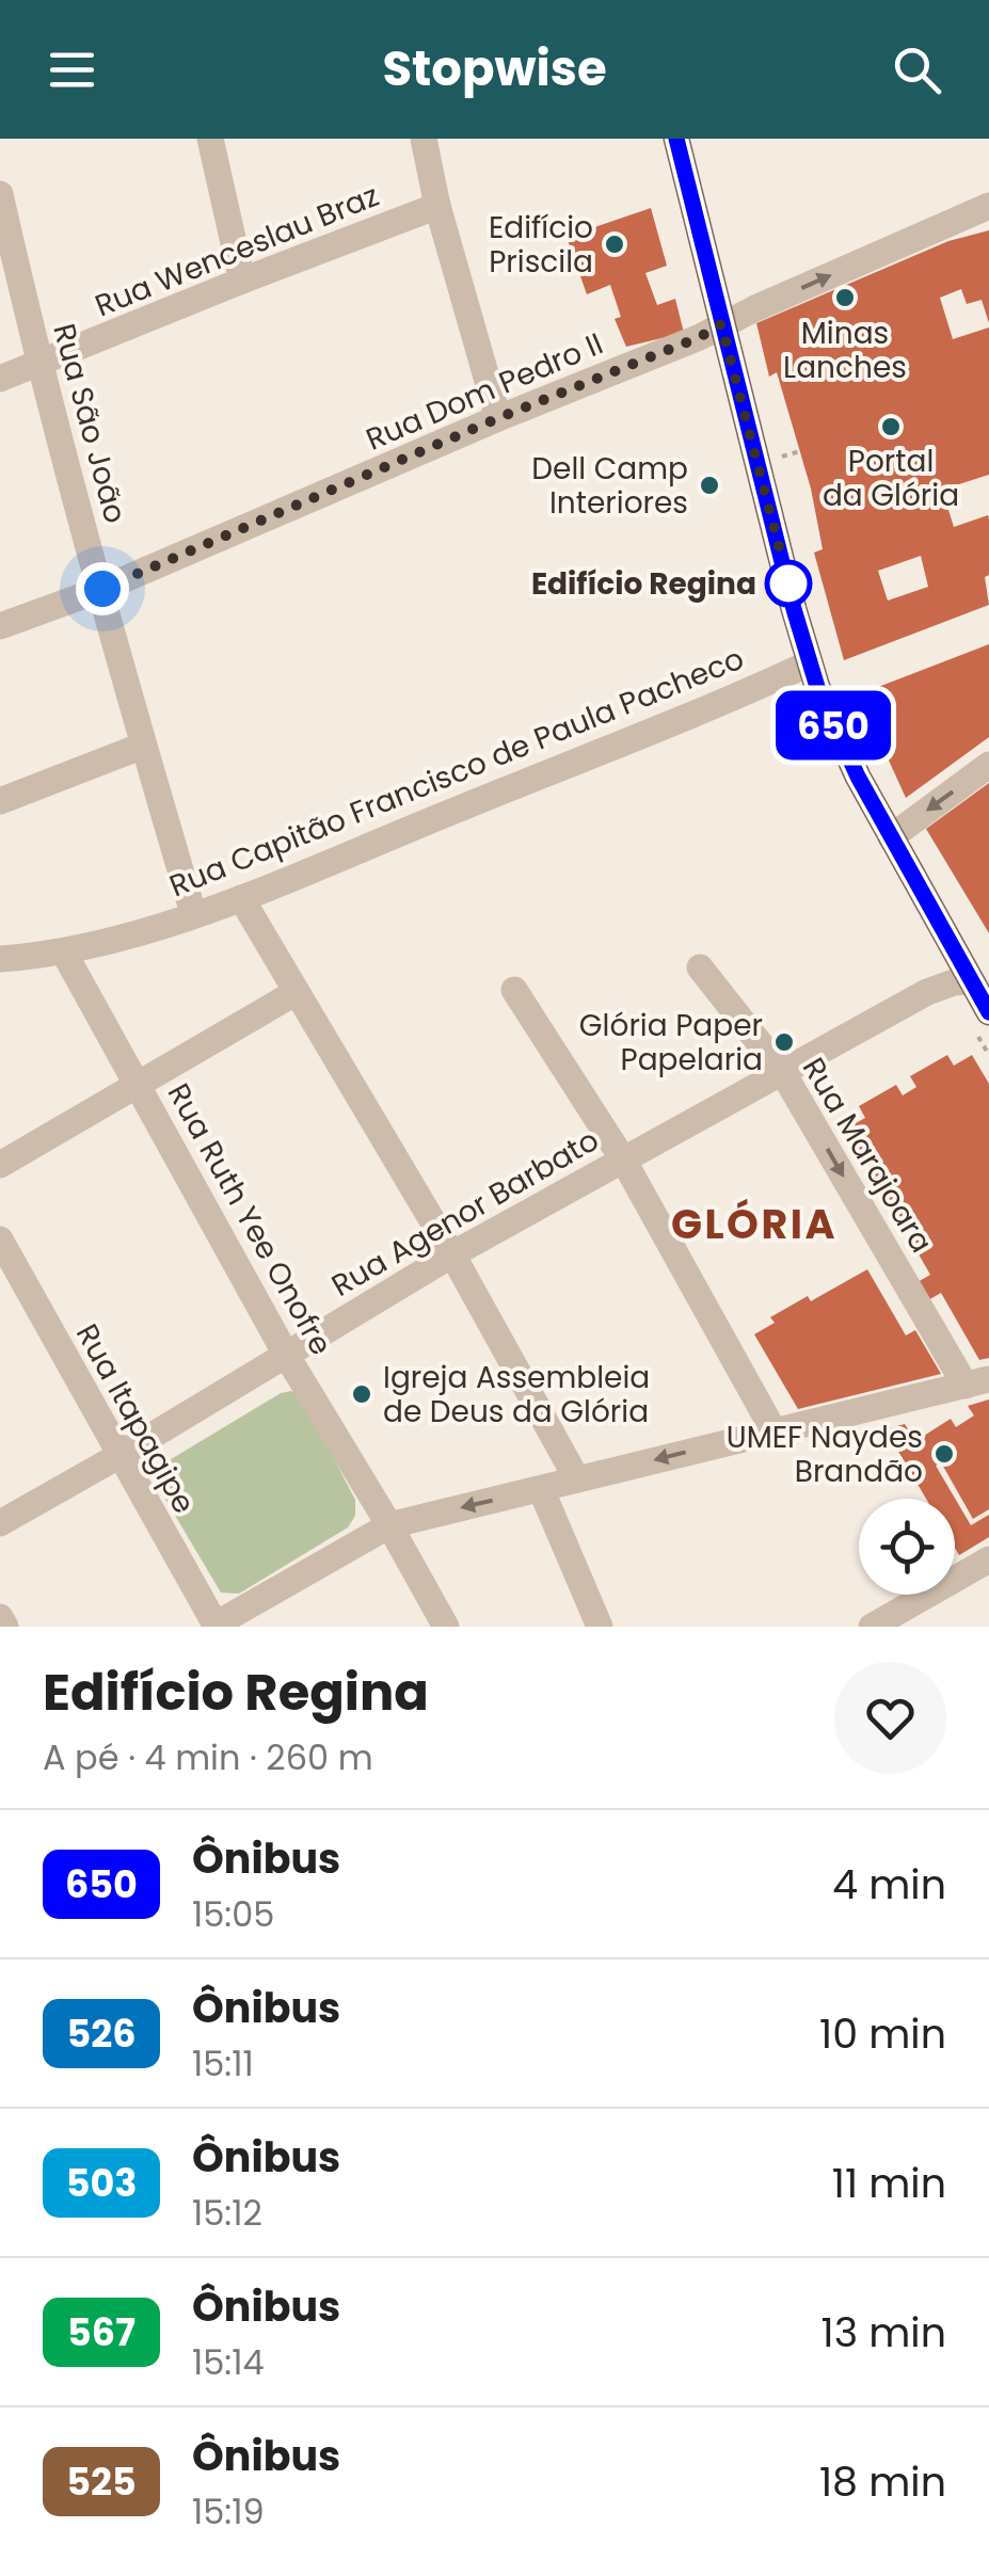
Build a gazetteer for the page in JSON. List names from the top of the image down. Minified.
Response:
{"streets":{"street":["Rua Wenceslau Braz","Rua Dom Pedro II","Rua São João","Rua Capitão Francisco de Paula Pacheco","Rua Marajoara","Rua Agenor Barbato","Rua Ruth Yee Onofre","Rua Itapagipe"]},"crossings":[["Rua Wenceslau Braz","Rua São João"],["Rua Dom Pedro II","Rua São João"],["Rua São João","Rua Capitão Francisco de Paula Pacheco"],["Rua Capitão Francisco de Paula Pacheco","Rua Ruth Yee Onofre"],["Rua Marajoara","Rua Agenor Barbato"],["Rua Agenor Barbato","Rua Ruth Yee Onofre"],["Rua Agenor Barbato","Rua Itapagipe"]],"districts":["GLÓRIA"],"places":["Edifício Priscila","Minas Lanches","Portal da Glória","Dell Camp Interiores","Edifício Regina","Glória Paper Papelaria","Igreja Assembleia de Deus da Glória","UMEF Naydes Brandão"],"lines":["bus line 650"],"page":{"header":"Stopwise","on_map":"650","heading":["Edifício Regina","A pé · 4 min · 260 m"],"list":[{"mark":"650","name":"Ônibus","note":"15:05","value":"4 min"},{"mark":"526","name":"Ônibus","note":"15:11","value":"10 min"},{"mark":"503","name":"Ônibus","note":"15:12","value":"11 min"},{"mark":"567","name":"Ônibus","note":"15:14","value":"13 min"},{"mark":"525","name":"Ônibus","note":"15:19","value":"18 min"}]}}
